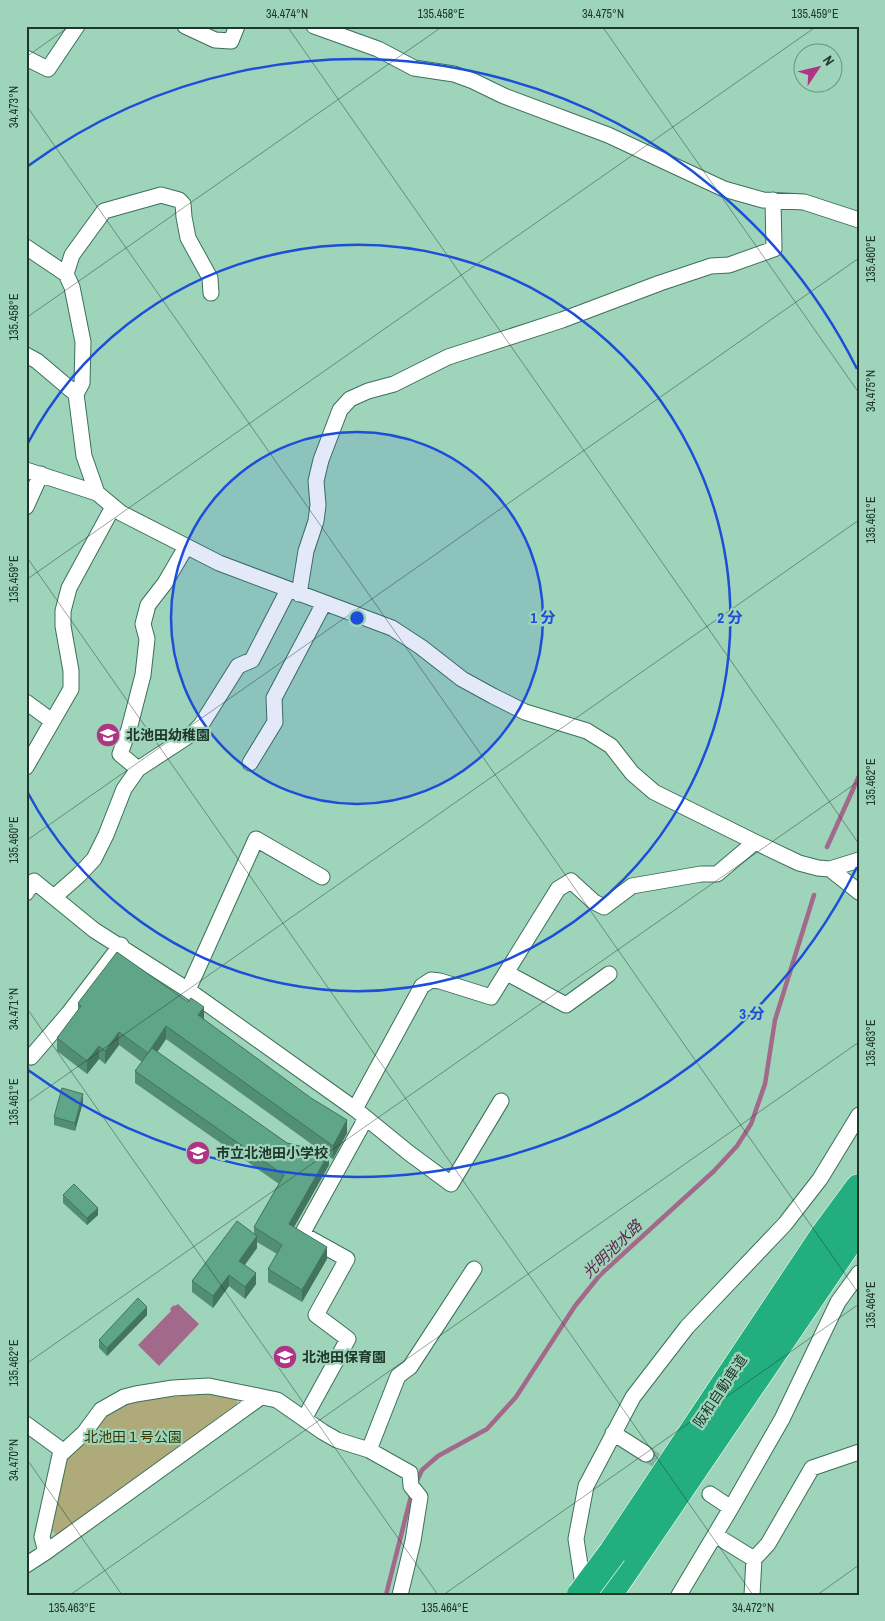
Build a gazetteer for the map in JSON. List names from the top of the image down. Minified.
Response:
{"streets":{"highway":["阪和自動車道"]},"water":["光明池水路"],"parks":["北池田１号公園"],"places":{"school or university":["北池田幼稚園","市立北池田小学校","北池田保育園"]},"north":"top right","coordinates":["34.474°N","135.458°E","34.475°N","135.459°E","34.473°N","135.460°E","135.461°E","135.462°E","34.471°N","135.463°E","135.464°E","34.470°N","34.472°N"],"rings":["1 分","2 分","3 分"]}
